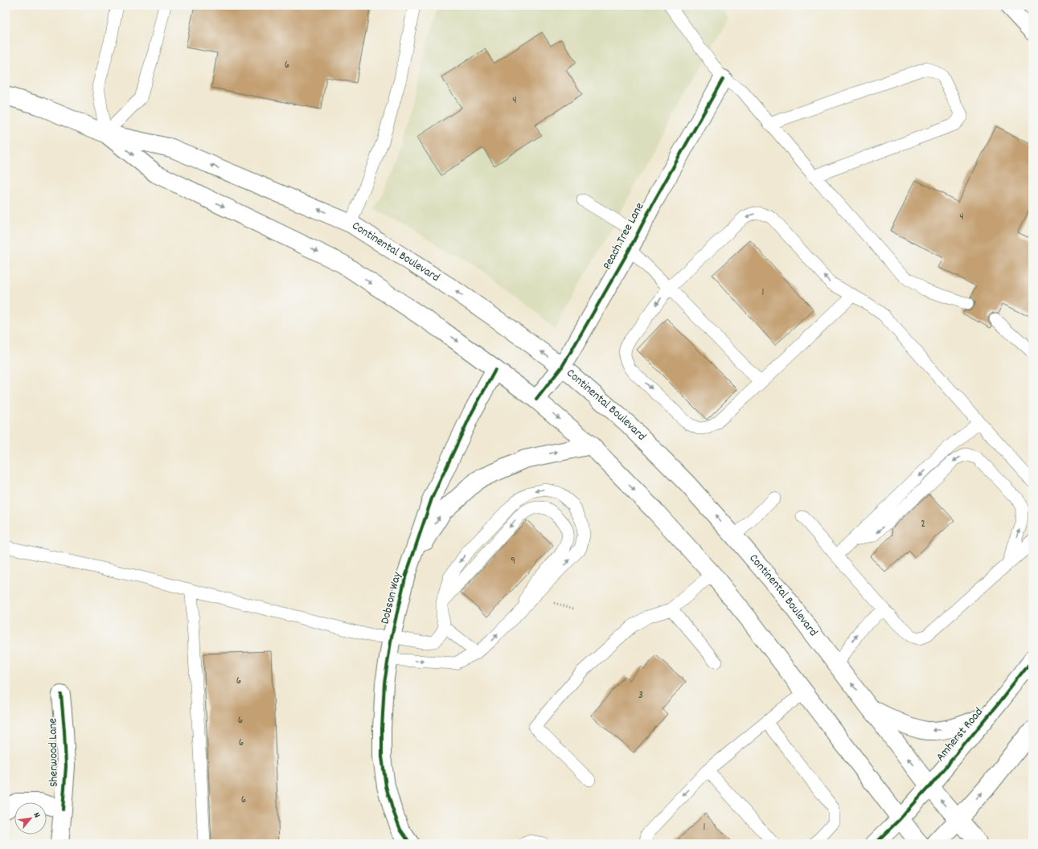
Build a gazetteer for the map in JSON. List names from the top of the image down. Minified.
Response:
{"streets":{"main road":["Peach Tree Lane","Continental Boulevard","Dobson Way","Amherst Road","Sherwood Lane"]},"crossings":[["Peach Tree Lane","Continental Boulevard"],["Continental Boulevard","Dobson Way"],["Continental Boulevard","Amherst Road"]],"house_numbers":["6","4","4","1","2","9","6","3","6","6","6","1"],"north":"top right"}
